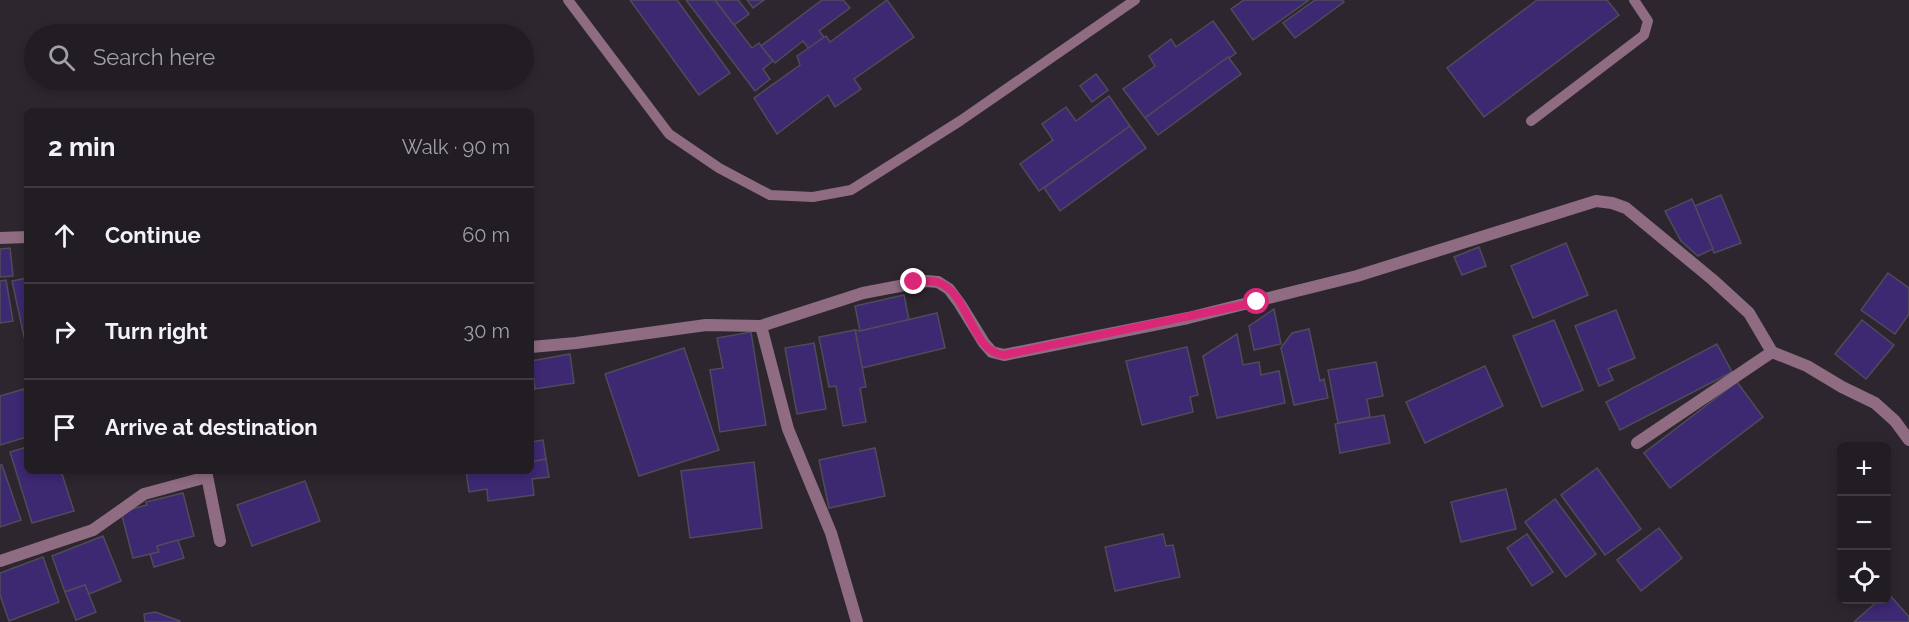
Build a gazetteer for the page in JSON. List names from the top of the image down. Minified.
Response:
{"page":{"search":"Search here","heading":["2 min","Walk · 90 m"],"list":[["Continue","60 m"],["Turn right","30 m"],"Arrive at destination"],"map_buttons":["+","−"]}}
